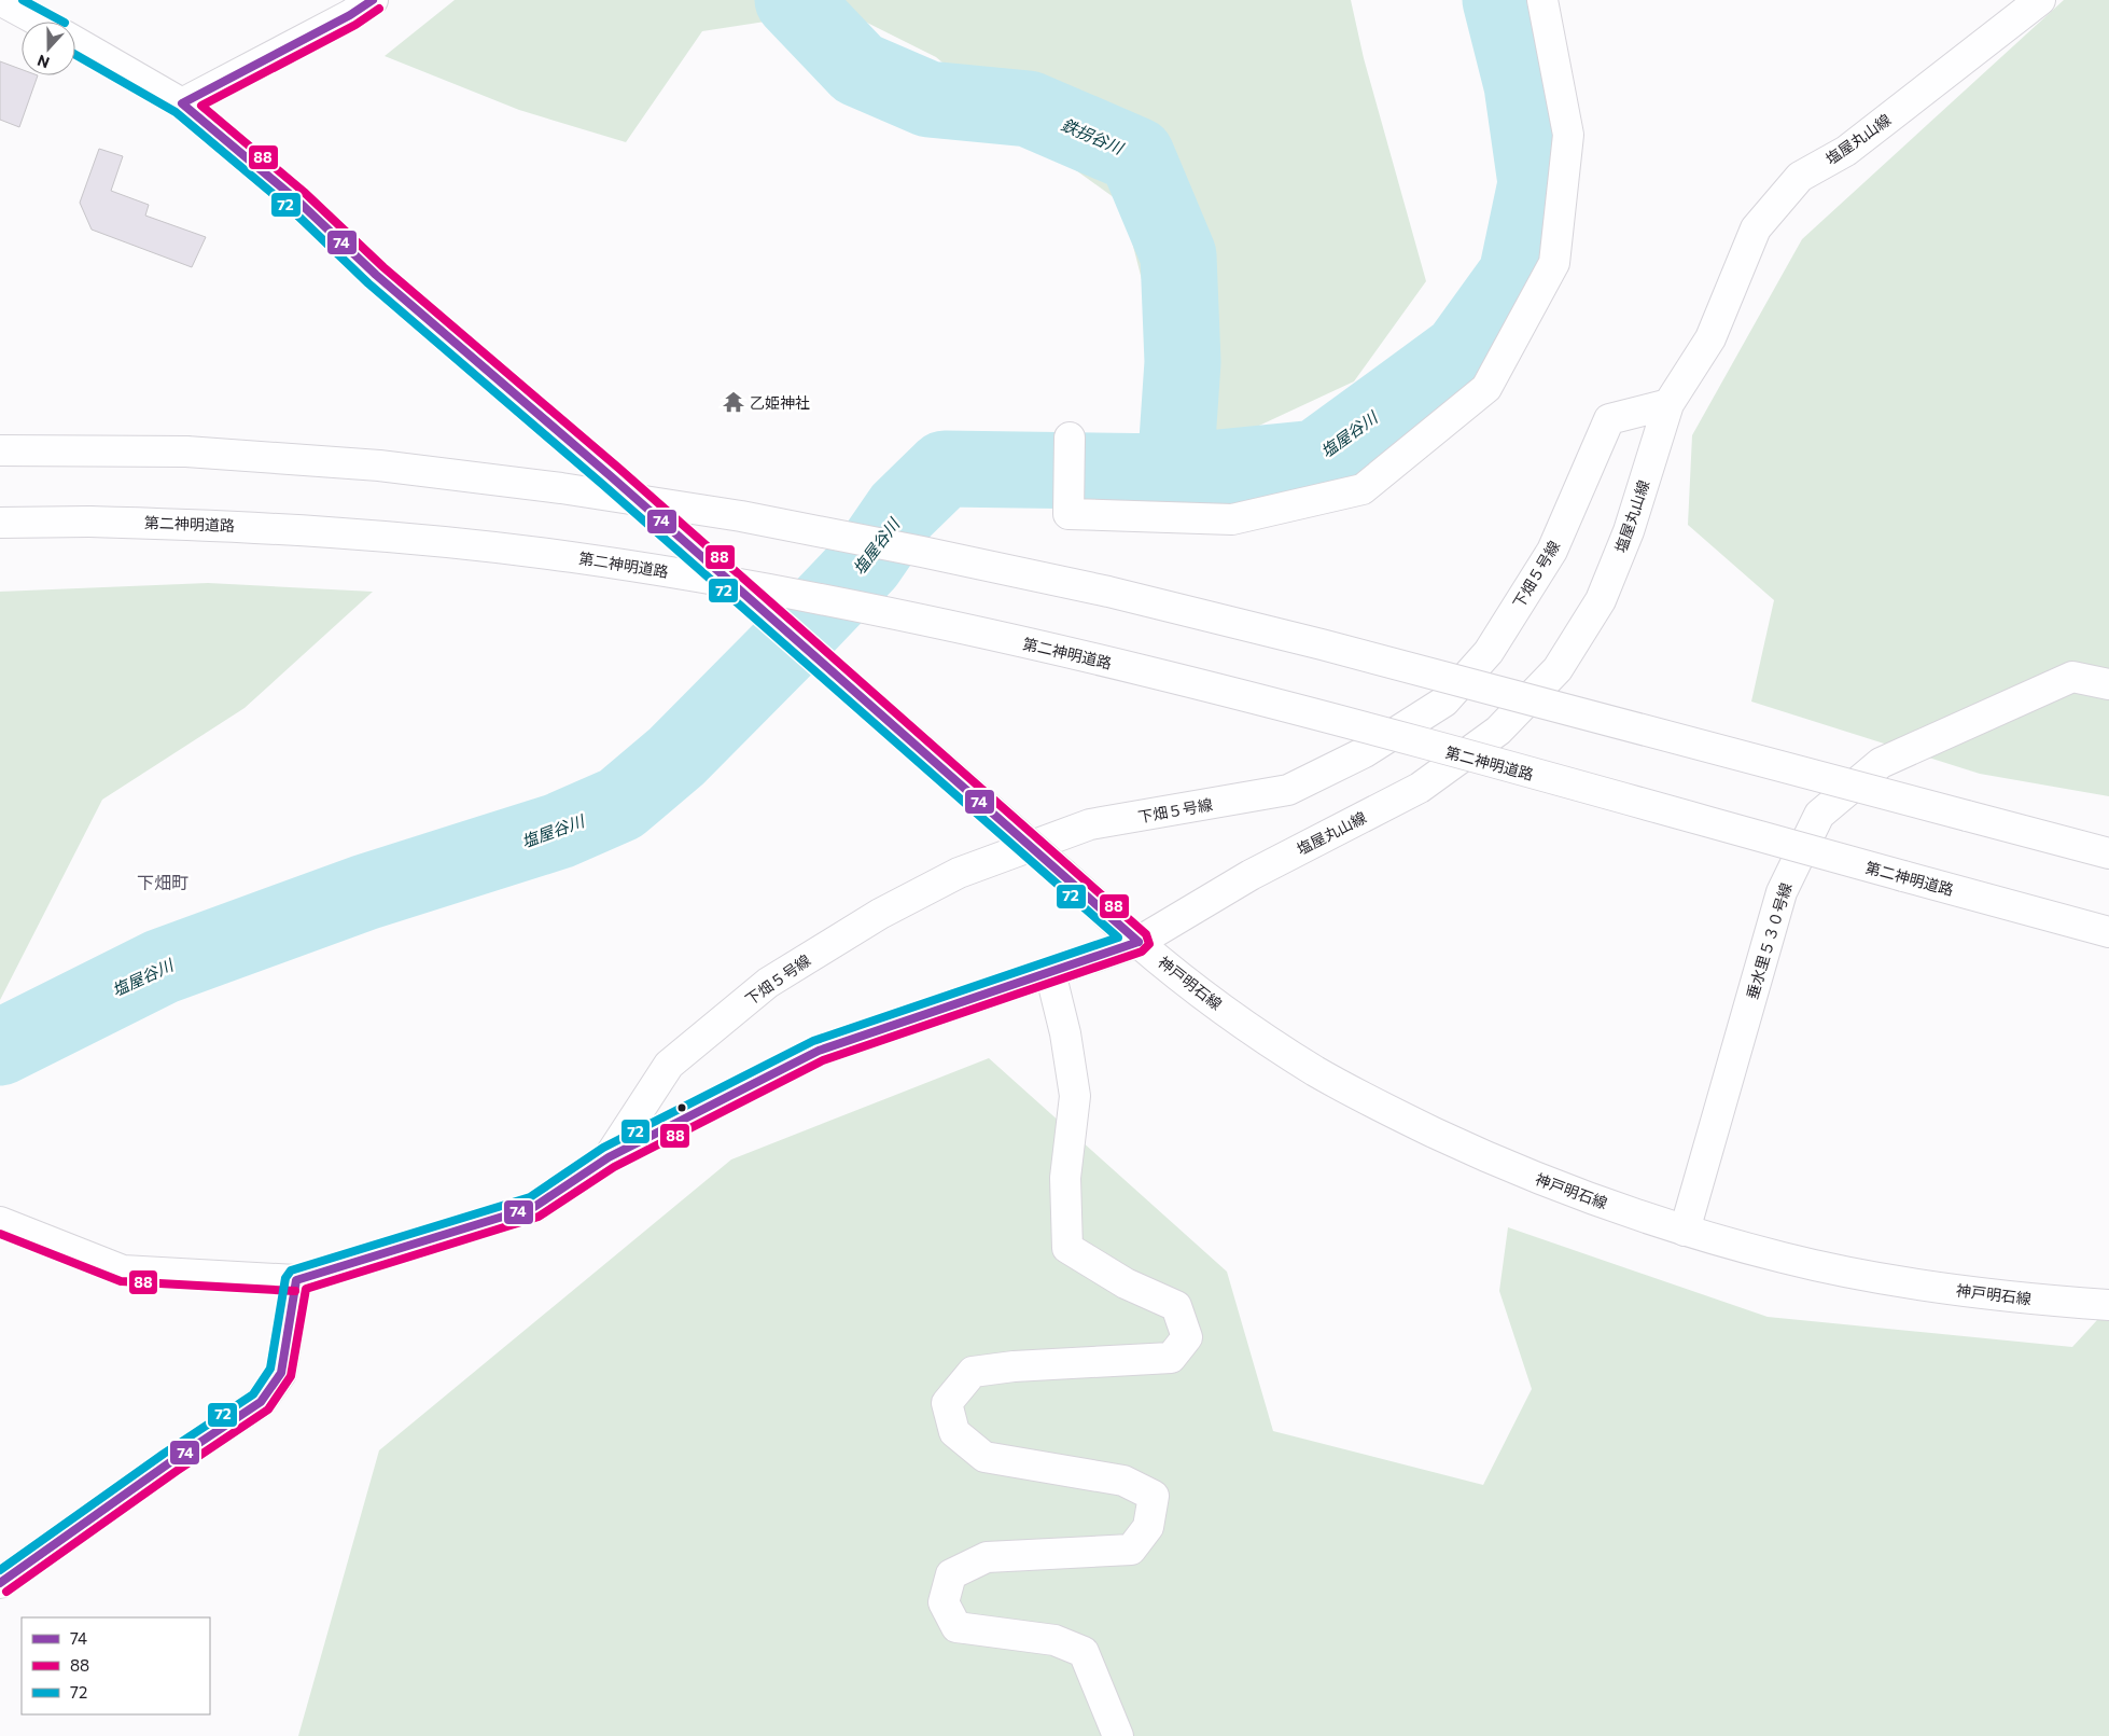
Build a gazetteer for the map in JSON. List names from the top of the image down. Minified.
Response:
{"streets":{"main road":["塩屋丸山線","第二神明道路","下畑５号線","垂水里５３０号線","神戸明石線"]},"crossings":[["塩屋丸山線","下畑５号線"],["塩屋丸山線","神戸明石線"],["垂水里５３０号線","神戸明石線"]],"districts":["下畑町"],"water":["鉄拐谷川","塩屋谷川"],"places":{"temple":["乙姫神社"]},"lines":["transit line 74","transit line 72","transit line 88"],"legend":["74","88","72"],"north":"bottom"}
